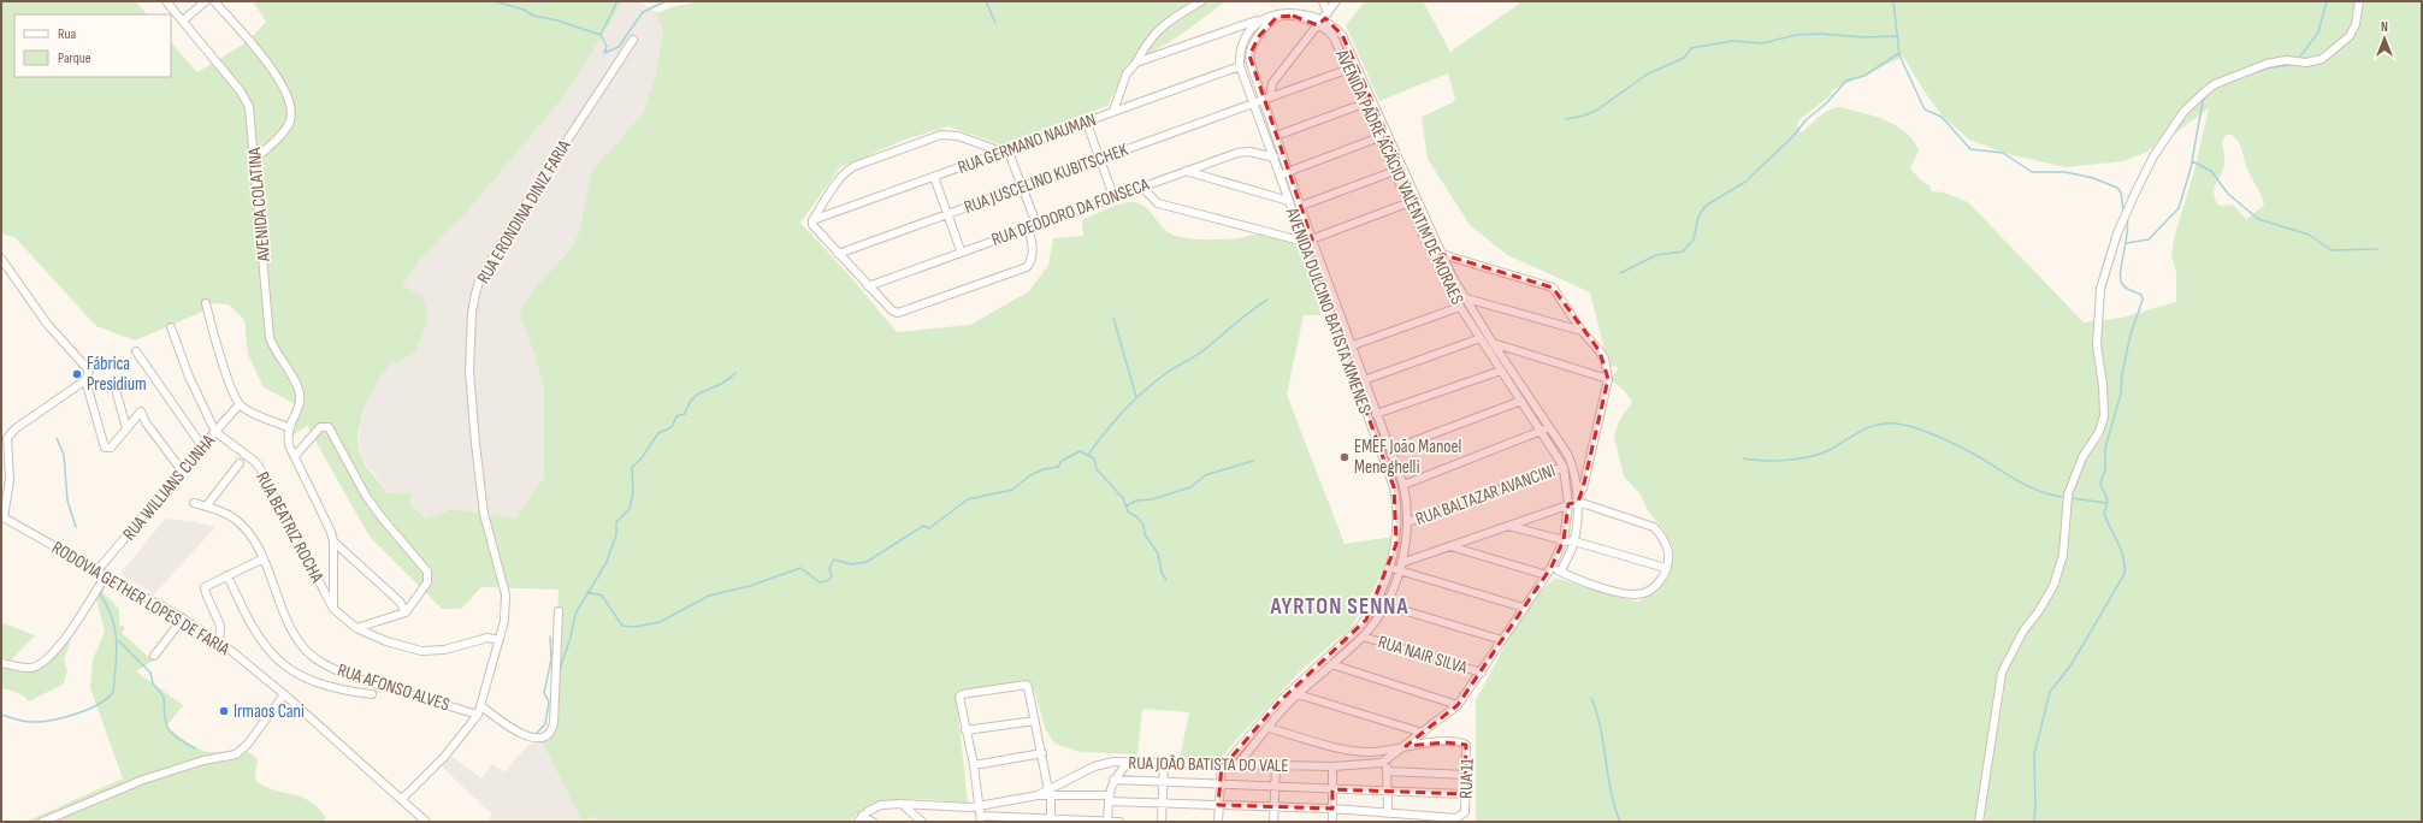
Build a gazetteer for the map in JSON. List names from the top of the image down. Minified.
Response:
{"streets":{"street":["RUA GERMANO NAUMAN","AVENIDA PADRE ACÁCIO VALENTIM DE MORAES","RUA JUSCELINO KUBITSCHEK","AVENIDA COLATINA","RUA ERONDINA DINIZ FARIA","RUA DEODORO DA FONSECA","AVENIDA DULCINO BATISTA XIMENES","RUA WILLIANS CUNHA","RUA BALTAZAR AVANCINI","RUA BEATRIZ ROCHA","RODOVIA GETHER LOPES DE FARIA","RUA NAIR SILVA","RUA AFONSO ALVES","RUA JOÃO BATISTA DO VALE","RUA 11"]},"crossings":[["RUA GERMANO NAUMAN","AVENIDA DULCINO BATISTA XIMENES"],["AVENIDA PADRE ACÁCIO VALENTIM DE MORAES","RUA JUSCELINO KUBITSCHEK"],["AVENIDA PADRE ACÁCIO VALENTIM DE MORAES","AVENIDA DULCINO BATISTA XIMENES"],["AVENIDA PADRE ACÁCIO VALENTIM DE MORAES","RUA BALTAZAR AVANCINI"],["AVENIDA PADRE ACÁCIO VALENTIM DE MORAES","RUA NAIR SILVA"],["AVENIDA PADRE ACÁCIO VALENTIM DE MORAES","RUA JOÃO BATISTA DO VALE"],["AVENIDA PADRE ACÁCIO VALENTIM DE MORAES","RUA 11"],["RUA JUSCELINO KUBITSCHEK","AVENIDA DULCINO BATISTA XIMENES"],["RUA ERONDINA DINIZ FARIA","RODOVIA GETHER LOPES DE FARIA"],["RUA ERONDINA DINIZ FARIA","RUA AFONSO ALVES"],["RUA DEODORO DA FONSECA","AVENIDA DULCINO BATISTA XIMENES"],["AVENIDA DULCINO BATISTA XIMENES","RUA BALTAZAR AVANCINI"],["AVENIDA DULCINO BATISTA XIMENES","RUA NAIR SILVA"],["AVENIDA DULCINO BATISTA XIMENES","RUA JOÃO BATISTA DO VALE"],["RUA WILLIANS CUNHA","RUA BEATRIZ ROCHA"],["RUA WILLIANS CUNHA","RODOVIA GETHER LOPES DE FARIA"]],"districts":["AYRTON SENNA"],"places":["Fábrica Presidium","EMEF João Manoel Meneghelli","Irmaos Cani"],"legend":["Rua","Parque"],"north":"top"}
